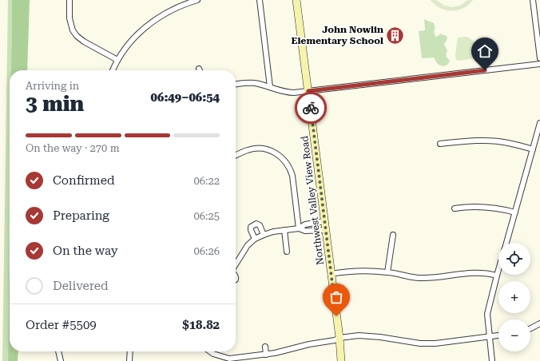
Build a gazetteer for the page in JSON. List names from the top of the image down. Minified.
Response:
{"streets":{"street":["Northwest Valley View Road"]},"places":{"building":["John Nowlin Elementary School"]},"page":{"heading":["3 min","Arriving in","06:49–06:54"],"panel":["Order #5509","$18.82"],"bar":"On the way · 270 m","list":[["Confirmed","06:22"],["Preparing","06:25"],["On the way","06:26"],"Delivered"],"map_buttons":["+","−"]}}
